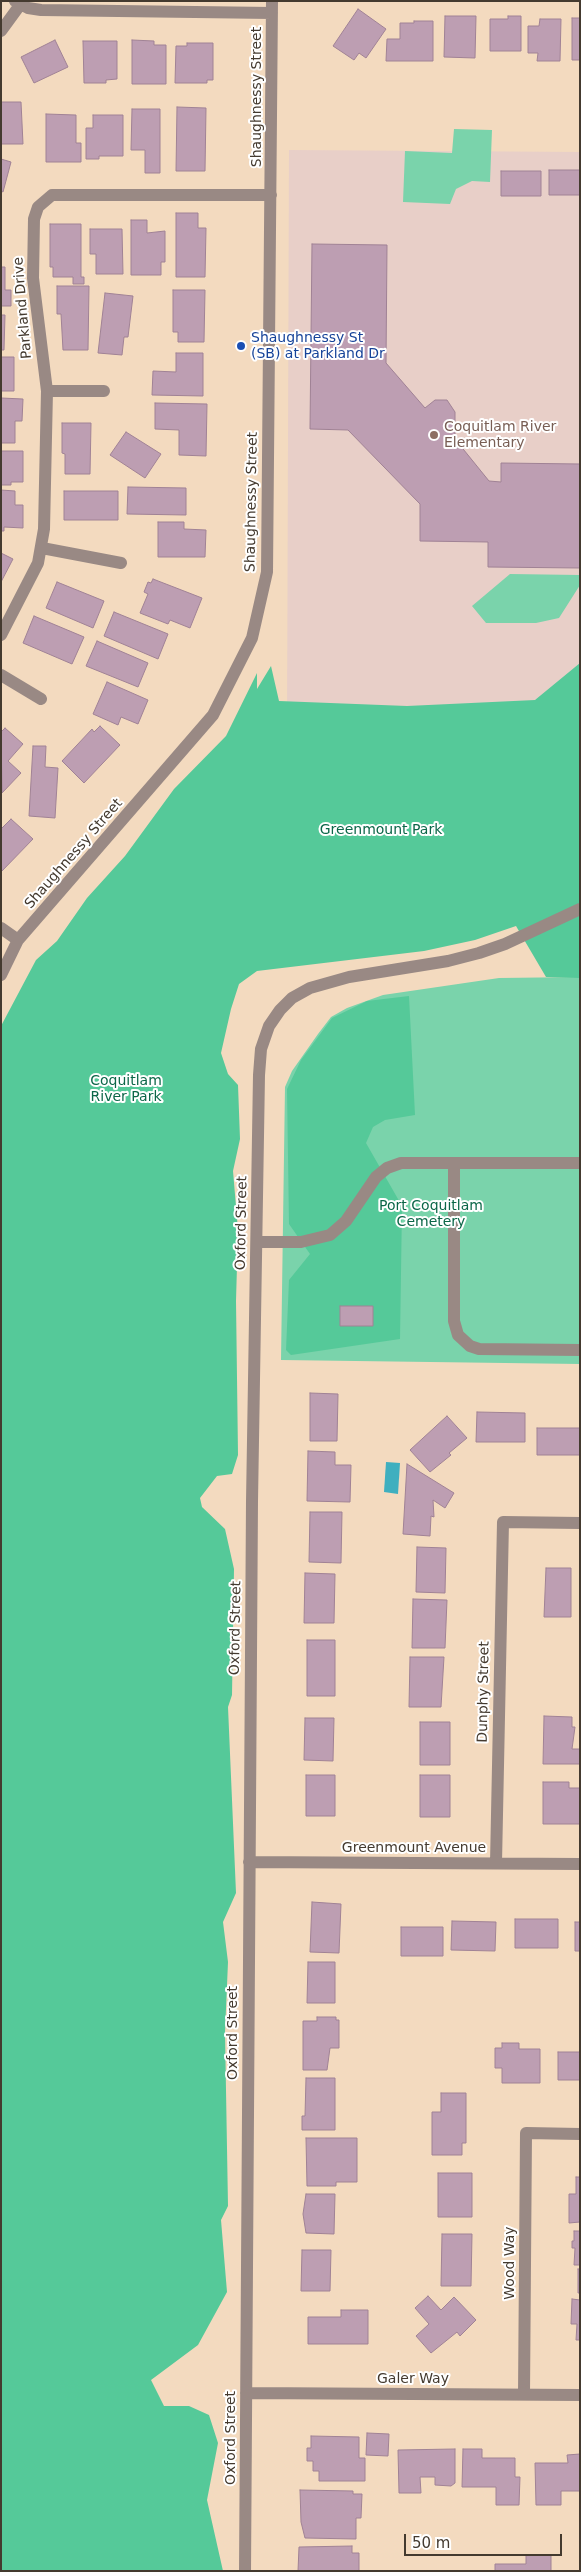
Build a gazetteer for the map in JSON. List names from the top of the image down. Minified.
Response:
{"streets":{"street":["Shaughnessy Street","Parkland Drive","Oxford Street","Dunphy Street","Greenmount Avenue","Wood Way","Galer Way"]},"crossings":[["Shaughnessy Street","Parkland Drive"],["Oxford Street","Greenmount Avenue"],["Oxford Street","Galer Way"],["Dunphy Street","Greenmount Avenue"],["Wood Way","Galer Way"]],"parks":["Greenmount Park","Coquitlam River Park","Port Coquitlam Cemetery"],"places":["Shaughnessy St (SB) at Parkland Dr","Coquitlam River Elementary"],"scale_bar":"50 m"}
